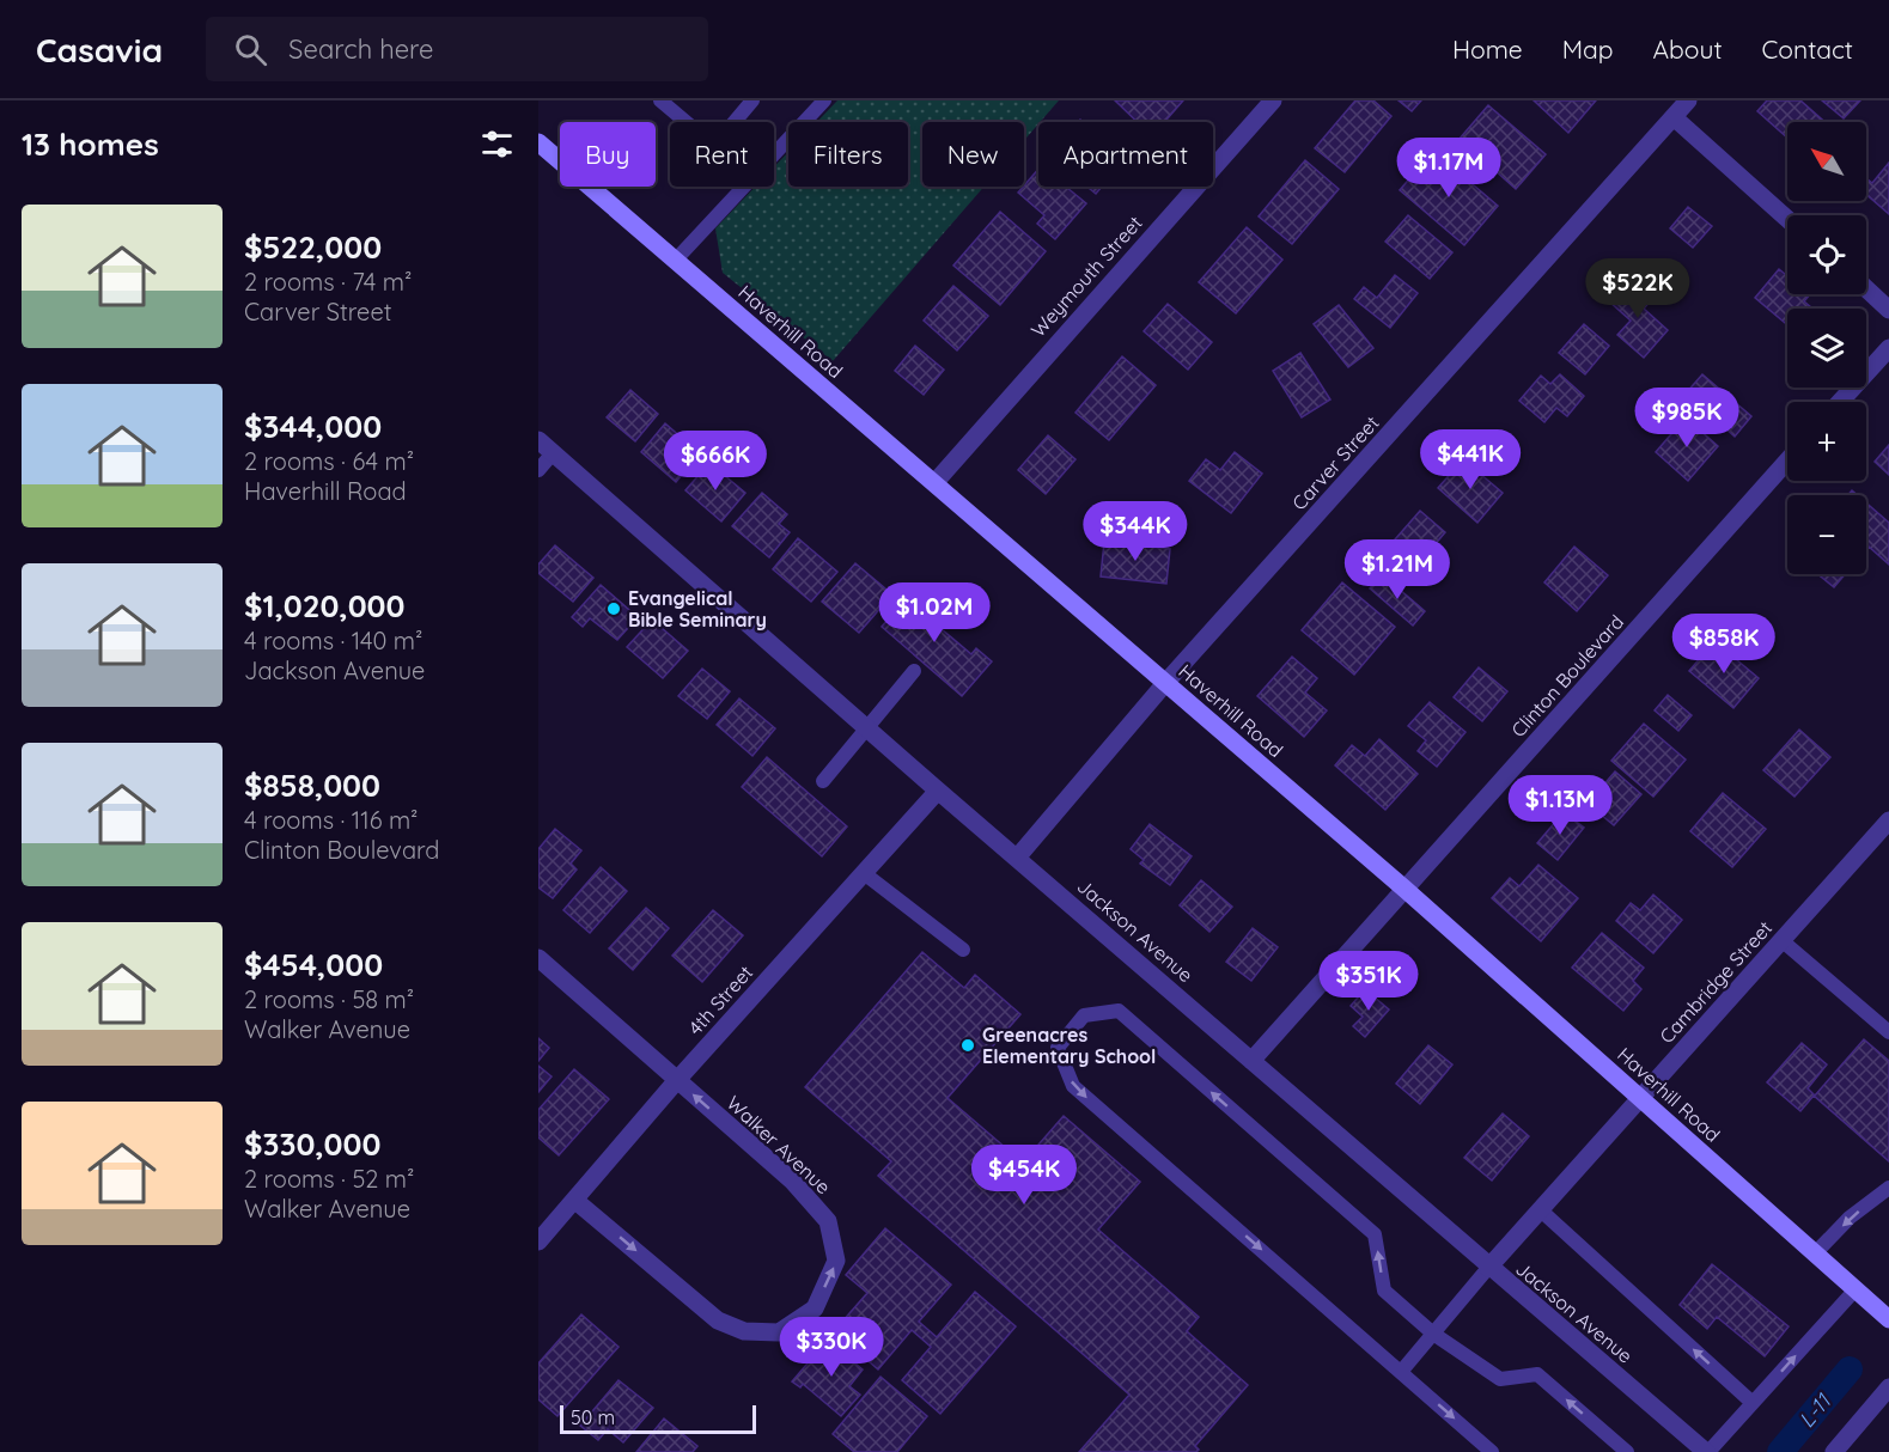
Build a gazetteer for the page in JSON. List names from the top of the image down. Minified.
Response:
{"streets":{"street":["Weymouth Street","Haverhill Road","Carver Street","Clinton Boulevard","Jackson Avenue","Cambridge Street","4th Street","Walker Avenue"]},"crossings":[["Weymouth Street","Haverhill Road"],["Haverhill Road","Carver Street"],["Haverhill Road","Clinton Boulevard"],["Haverhill Road","Cambridge Street"],["Carver Street","Jackson Avenue"],["Clinton Boulevard","Jackson Avenue"],["Jackson Avenue","Cambridge Street"],["Jackson Avenue","4th Street"],["4th Street","Walker Avenue"]],"water":["L-11"],"places":["Evangelical Bible Seminary","Greenacres Elementary School"],"scale_bar":"50 m","north":"top left","page":{"header":"Casavia","search":"Search here","nav":["Home","Map","About","Contact"],"heading":"13 homes","map_buttons":["+","−"],"chip":["Buy","Rent","Filters","New","Apartment"],"price":["$1.17M","$522K","$985K","$441K","$666K","$344K","$1.21M","$1.02M","$858K","$1.13M","$351K","$454K","$330K"],"list":[{"name":"$522,000","note":"2 rooms · 74 m² · Carver Street"},{"name":"$344,000","note":"2 rooms · 64 m² · Haverhill Road"},{"name":"$1,020,000","note":"4 rooms · 140 m² · Jackson Avenue"},{"name":"$858,000","note":"4 rooms · 116 m² · Clinton Boulevard"},{"name":"$454,000","note":"2 rooms · 58 m² · Walker Avenue"},{"name":"$330,000","note":"2 rooms · 52 m² · Walker Avenue"}],"scale":"50 m"}}
